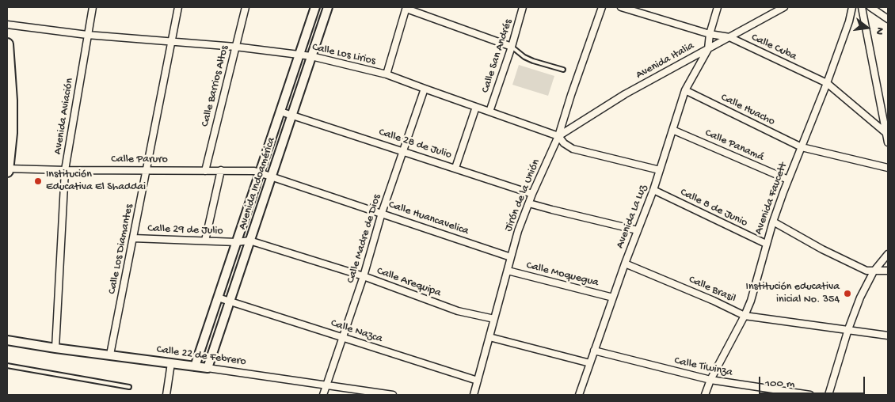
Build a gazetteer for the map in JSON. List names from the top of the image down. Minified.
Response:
{"streets":{"street":["Calle Cuba","Calle Los Lirios","Calle San Andrés","Avenida Italia","Calle Barrios Altos","Calle Huacho","Avenida Aviación","Calle 28 de Julio","Calle Panamá","Calle Paruro","Avenida Indoamérica","Jirón de la Unión","Avenida Faucett","Calle 8 de Junio","Avenida La Luz","Calle Huancavelica","Calle 29 de Julio","Calle Madre de Dios","Calle Los Diamantes","Calle Moquegua","Calle Arequipa","Calle Brasil","Calle Nazca","Calle 22 de Febrero","Calle Tiwinza"]},"crossings":[["Calle Cuba","Avenida Italia"],["Calle Cuba","Avenida Faucett"],["Calle Los Lirios","Calle San Andrés"],["Calle Los Lirios","Avenida Italia"],["Calle Los Lirios","Calle Barrios Altos"],["Calle Los Lirios","Avenida Aviación"],["Calle Los Lirios","Avenida Indoamérica"],["Calle Los Lirios","Jirón de la Unión"],["Calle Los Lirios","Avenida La Luz"],["Calle Los Lirios","Calle Madre de Dios"],["Calle Los Lirios","Calle Los Diamantes"],["Avenida Italia","Jirón de la Unión"],["Avenida Italia","Avenida La Luz"],["Calle Barrios Altos","Calle Paruro"],["Calle Huacho","Avenida Faucett"],["Calle Huacho","Avenida La Luz"],["Avenida Aviación","Calle Paruro"],["Avenida Aviación","Calle 22 de Febrero"],["Calle 28 de Julio","Avenida Indoamérica"],["Calle 28 de Julio","Jirón de la Unión"],["Calle 28 de Julio","Calle Madre de Dios"],["Calle Panamá","Avenida Faucett"],["Calle Panamá","Avenida La Luz"],["Calle Paruro","Avenida Indoamérica"],["Calle Paruro","Calle Huancavelica"],["Calle Paruro","Calle Los Diamantes"],["Avenida Indoamérica","Calle Huancavelica"],["Avenida Indoamérica","Calle 29 de Julio"],["Avenida Indoamérica","Calle Arequipa"],["Avenida Indoamérica","Calle Nazca"],["Avenida Indoamérica","Calle 22 de Febrero"],["Jirón de la Unión","Calle Huancavelica"],["Jirón de la Unión","Calle Moquegua"],["Jirón de la Unión","Calle Arequipa"],["Jirón de la Unión","Calle Nazca"],["Avenida Faucett","Calle 8 de Junio"],["Avenida Faucett","Calle Brasil"],["Avenida Faucett","Calle Tiwinza"],["Calle 8 de Junio","Avenida La Luz"],["Avenida La Luz","Calle Moquegua"],["Avenida La Luz","Calle Brasil"],["Avenida La Luz","Calle Tiwinza"],["Calle Huancavelica","Calle Madre de Dios"],["Calle 29 de Julio","Calle Los Diamantes"],["Calle 29 de Julio","Calle Arequipa"],["Calle Madre de Dios","Calle Arequipa"],["Calle Madre de Dios","Calle Nazca"],["Calle Madre de Dios","Calle 22 de Febrero"],["Calle Los Diamantes","Calle 22 de Febrero"]],"places":["Institución Educativa El Shaddai","Institución educativa inicial No. 354"],"scale_bar":"100 m","north":"right"}
